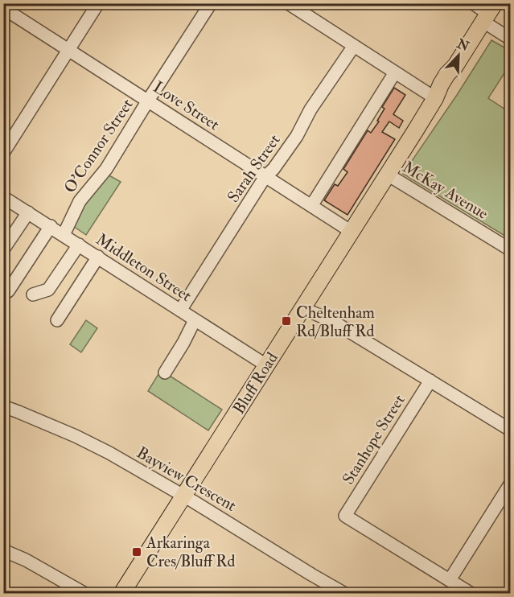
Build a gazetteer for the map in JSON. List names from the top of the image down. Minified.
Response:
{"streets":{"main road":["Bluff Road"],"street":["Love Street","O'Connor Street","Sarah Street","McKay Avenue","Middleton Street","Stanhope Street","Bayview Crescent"]},"crossings":[["Love Street","O'Connor Street"],["Love Street","Sarah Street"],["Love Street","Bluff Road"],["O'Connor Street","Middleton Street"],["Sarah Street","Middleton Street"],["McKay Avenue","Bluff Road"],["Middleton Street","Bluff Road"],["Bluff Road","Bayview Crescent"]],"places":{"transit":["Cheltenham Rd/Bluff Rd","Arkaringa Cres/Bluff Rd"]},"north":"top right"}
